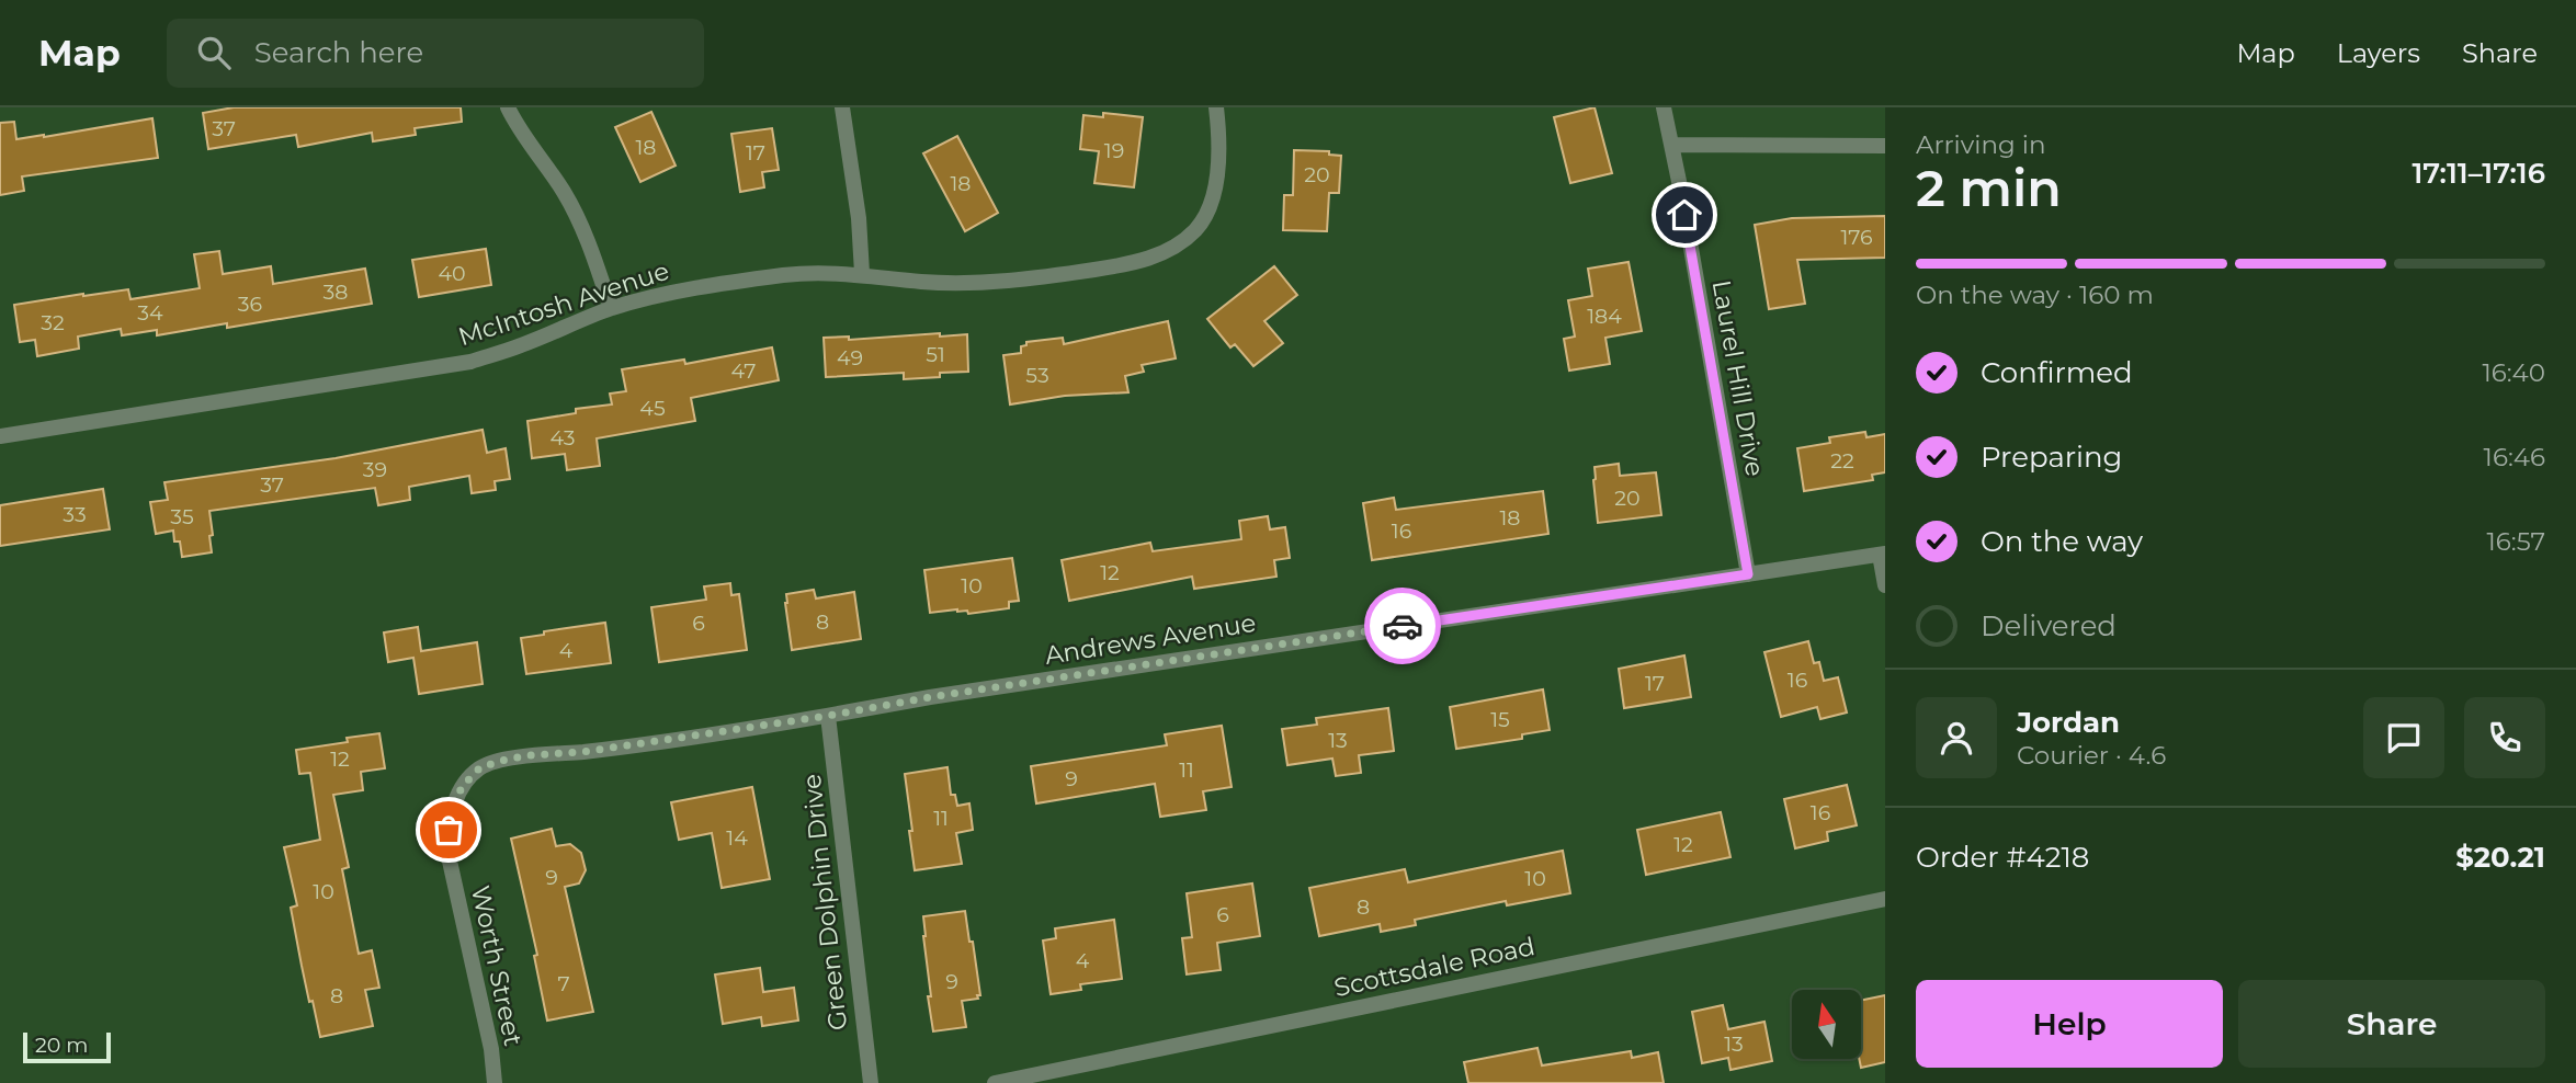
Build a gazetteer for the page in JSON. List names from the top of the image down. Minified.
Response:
{"streets":{"street":["McIntosh Avenue","Laurel Hill Drive","Andrews Avenue","Green Dolphin Drive","Worth Street","Scottsdale Road"]},"crossings":[["Laurel Hill Drive","Andrews Avenue"],["Andrews Avenue","Green Dolphin Drive"],["Andrews Avenue","Worth Street"]],"house_numbers":["37","18","19","17","20","18","176","40","38","36","34","184","32","51","49","47","53","45","43","22","39","37","20","33","35","18","16","12","10","8","6","4","16","17","15","13","12","11","9","16","11","14","12","9","10","10","8","6","4","9","7","8","13"],"scale_bar":"20 m","north":"top","page":{"header":"Map","search":"Search here","nav":["Map","Layers","Share"],"heading":["2 min","Arriving in","17:11–17:16"],"panel":["Jordan","Courier · 4.6","Order #4218","$20.21"],"bar":"On the way · 160 m","list":[["Confirmed","16:40"],["Preparing","16:46"],["On the way","16:57"],"Delivered"],"buttons":["Help","Share"],"scale":"20 m"}}
